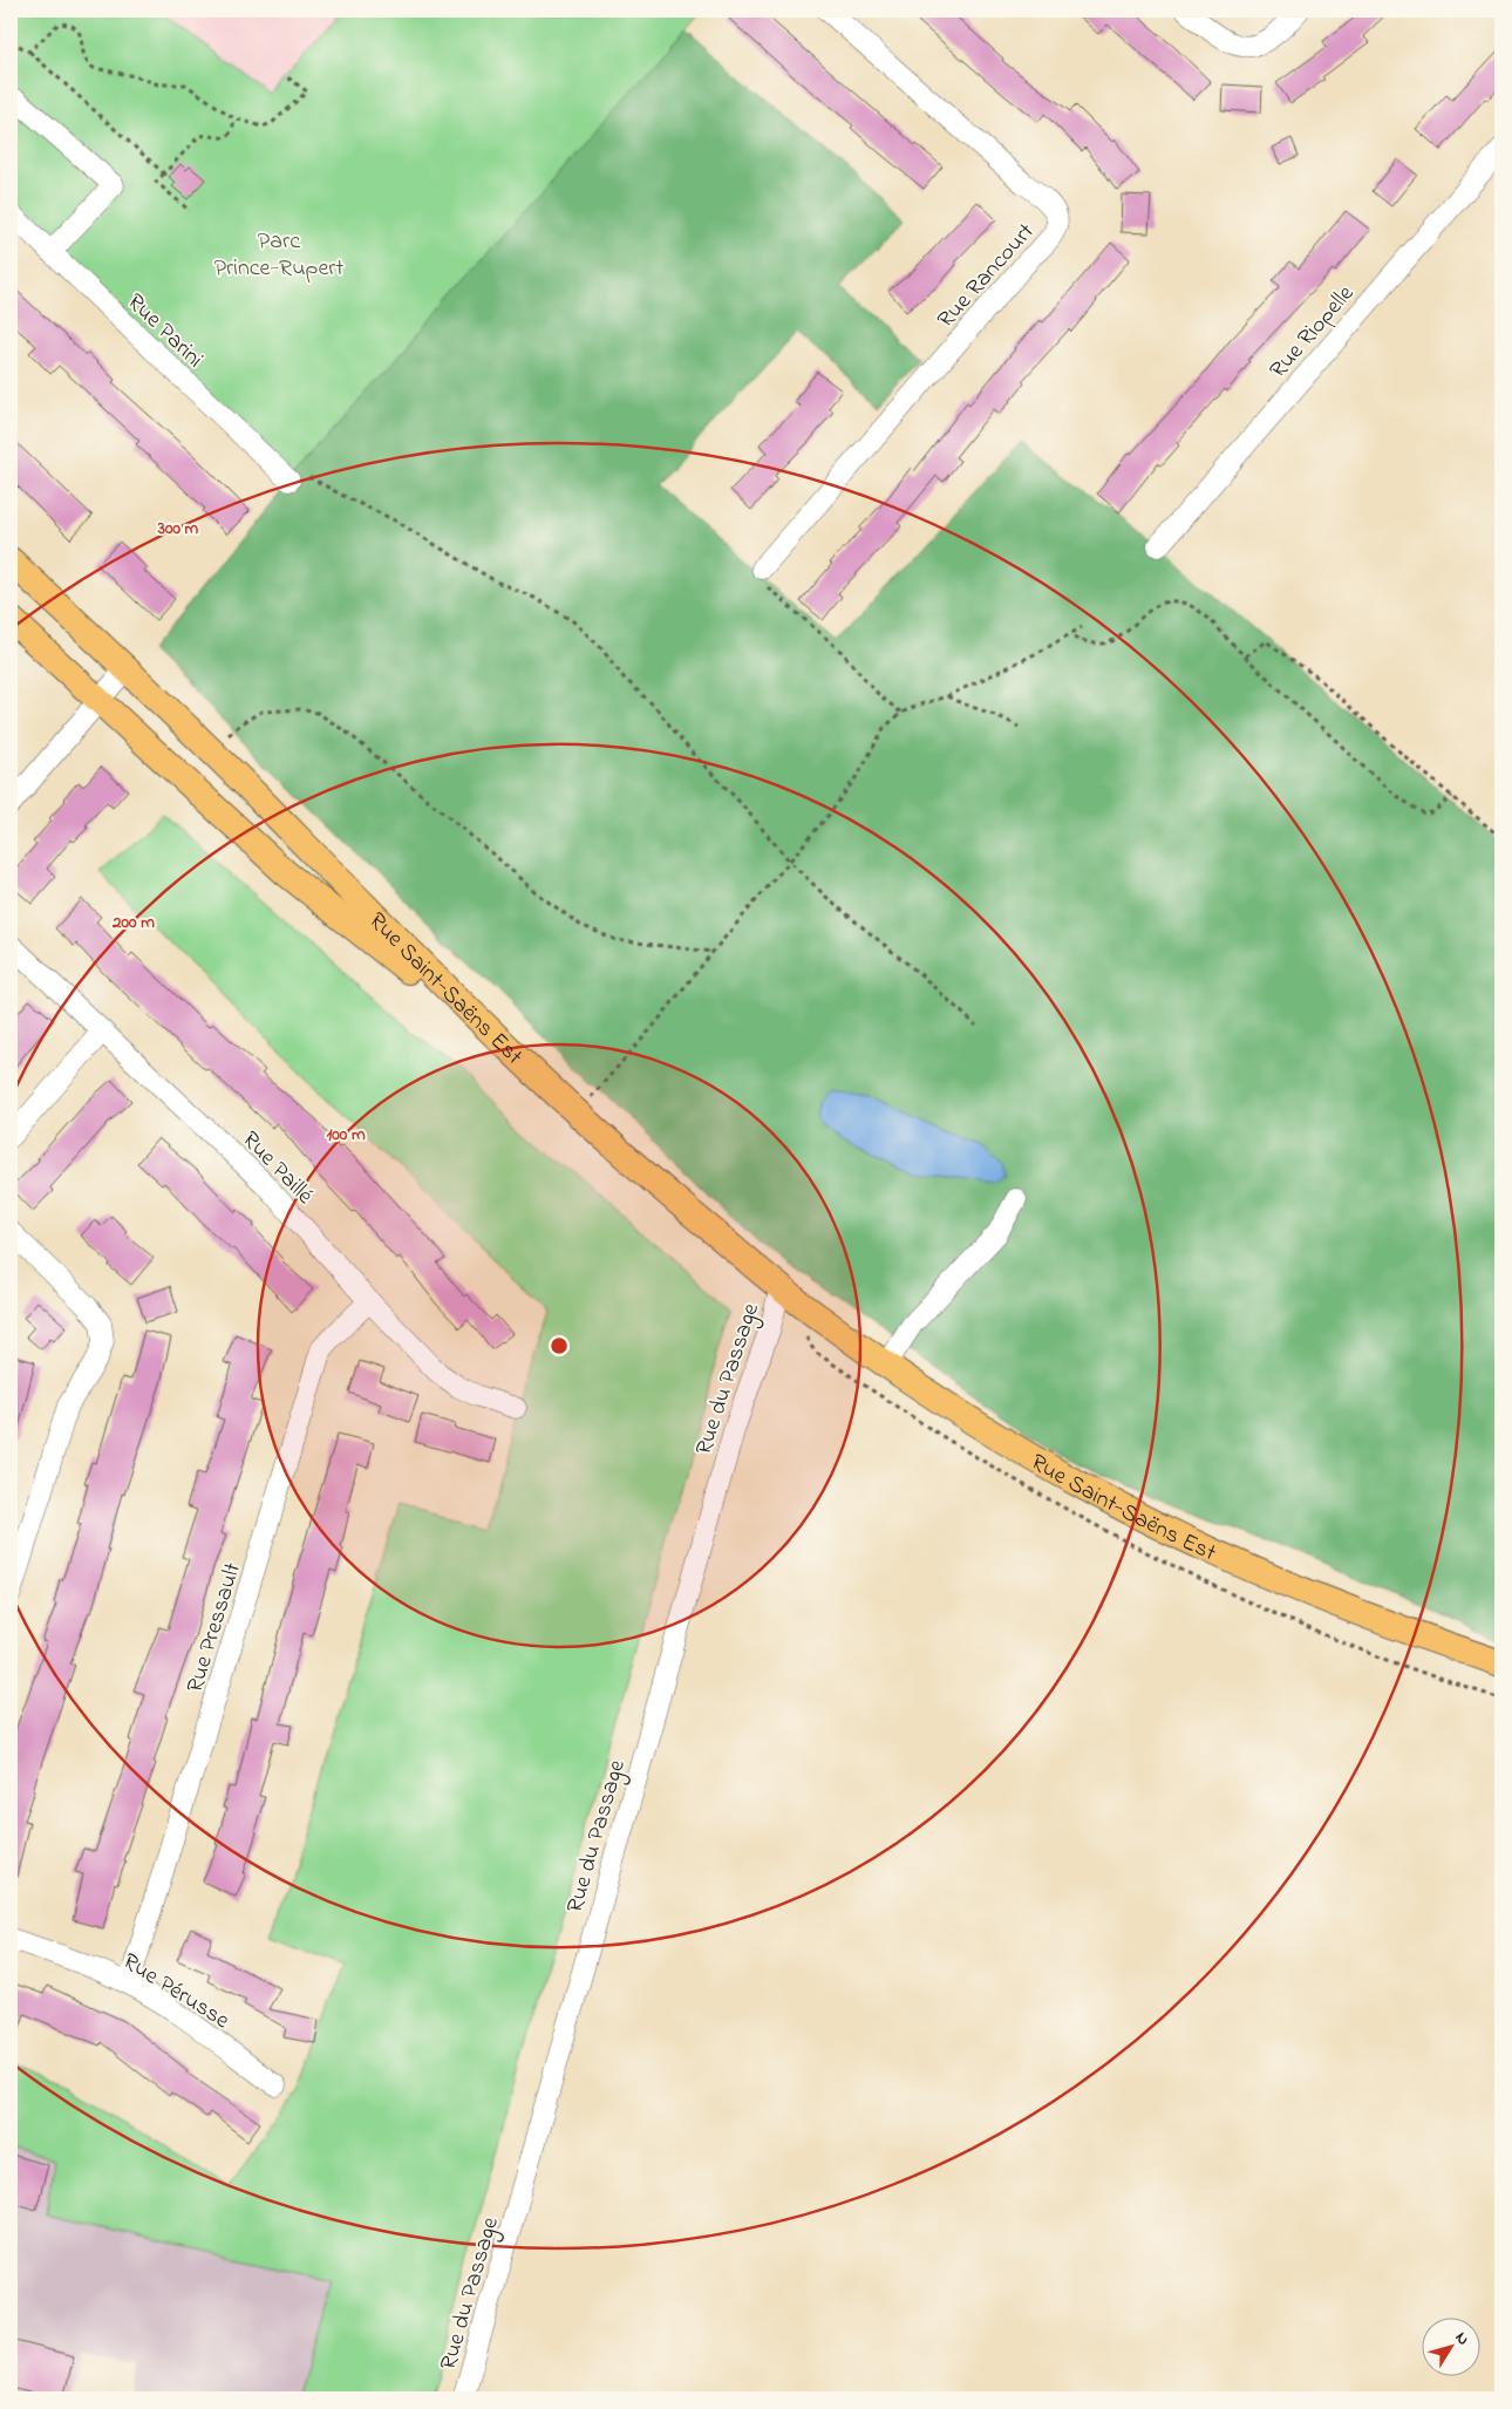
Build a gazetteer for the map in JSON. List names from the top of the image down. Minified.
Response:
{"streets":{"main road":["Rue Saint-Saëns Est"],"street":["Rue Rancourt","Rue Parini","Rue Riopelle","Rue Paillé","Rue du Passage","Rue Pressault","Rue Pérusse"]},"crossings":[["Rue Saint-Saëns Est","Rue du Passage"],["Rue Paillé","Rue Pressault"],["Rue Pressault","Rue Pérusse"]],"parks":["Parc Prince-Rupert"],"north":"top right","rings":["300 m","200 m","100 m"]}
